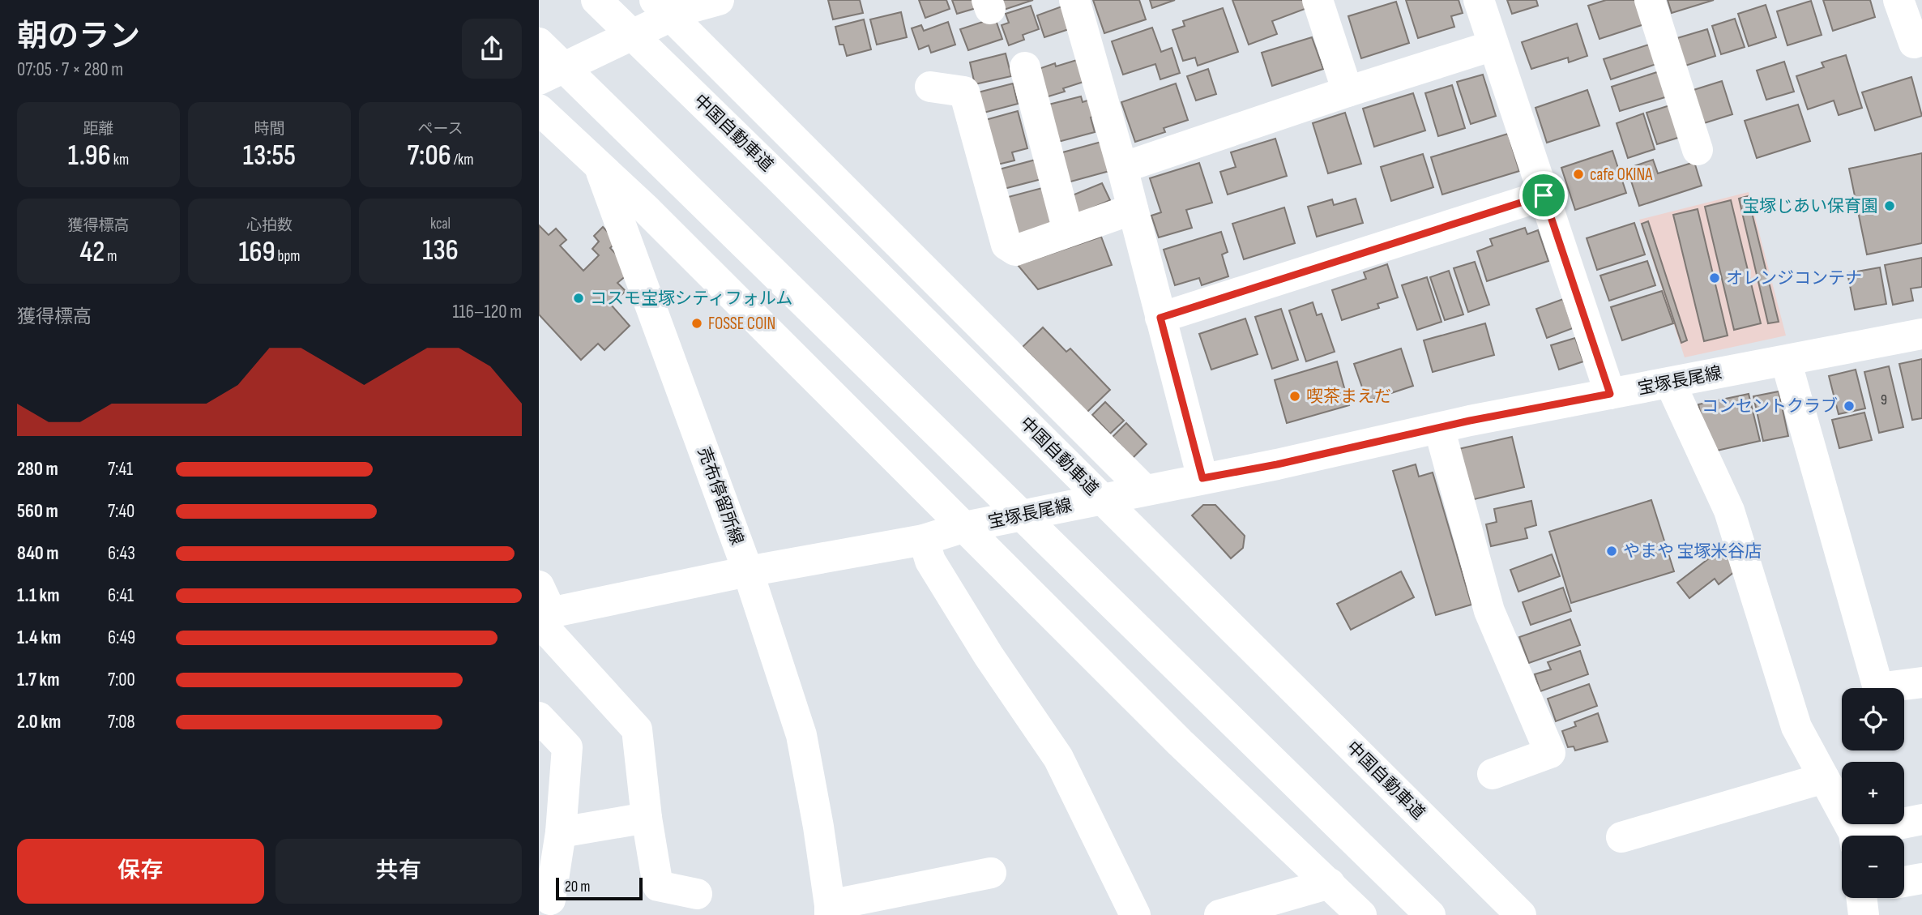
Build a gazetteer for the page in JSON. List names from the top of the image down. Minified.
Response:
{"streets":{"main road":["中国自動車道","宝塚長尾線","売布停留所線"]},"crossings":[["宝塚長尾線","売布停留所線"]],"places":["cafe OKINA","宝塚じあい保育園","オレンジコンテナ","コスモ宝塚シティフォルム","FOSSE COIN","喫茶まえだ","コンセントクラブ","やまや 宝塚米谷店"],"house_numbers":["9"],"scale_bar":"20 m","page":{"heading":["朝のラン","07:05 · 7 × 280 m"],"stats":[["距離","1.96 km"],["時間","13:55"],["ペース","7:06 /km"],["獲得標高","42 m"],["心拍数","169 bpm"],["kcal","136"]],"chart":["獲得標高","116–120 m"],"list":[{"name":"280 m","note":"7:41"},{"name":"560 m","note":"7:40"},{"name":"840 m","note":"6:43"},{"name":"1.1 km","note":"6:41"},{"name":"1.4 km","note":"6:49"},{"name":"1.7 km","note":"7:00"},{"name":"2.0 km","note":"7:08"}],"map_buttons":["+","−"],"buttons":["保存","共有"],"scale":"20 m"}}
